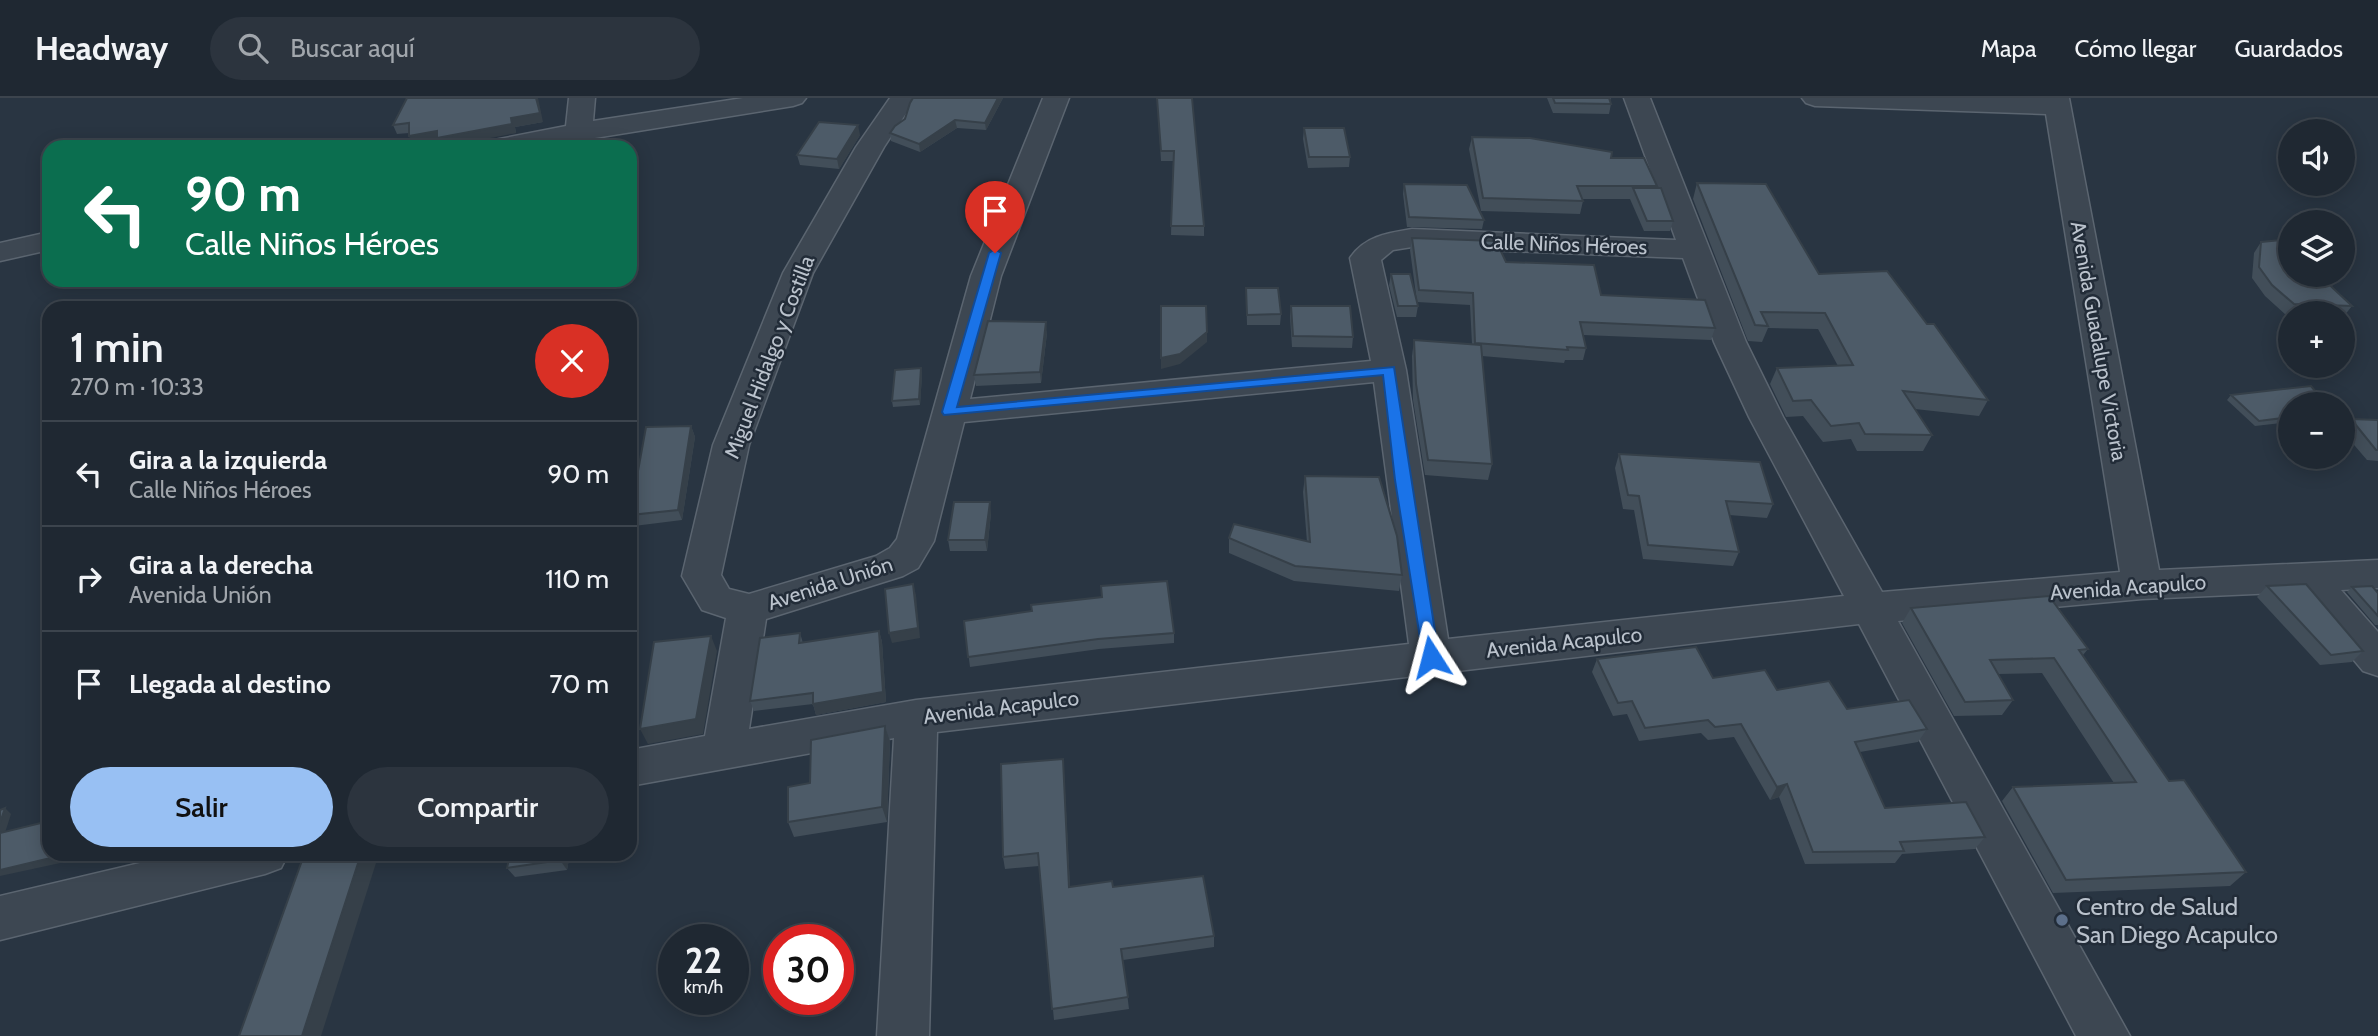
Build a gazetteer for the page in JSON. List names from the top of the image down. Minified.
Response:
{"streets":{"street":["Calle Niños Héroes","Avenida Guadalupe Victoria","Miguel Hidalgo y Costilla","Avenida Unión","Avenida Acapulco"]},"crossings":[["Avenida Guadalupe Victoria","Avenida Acapulco"],["Miguel Hidalgo y Costilla","Avenida Unión"],["Avenida Unión","Avenida Acapulco"]],"places":["Centro de Salud San Diego Acapulco"],"page":{"header":"Headway","search":"Buscar aquí","nav":["Mapa","Cómo llegar","Guardados"],"map_buttons":["+","−"],"turn":["90 m","Calle Niños Héroes"],"heading":["1 min","270 m · 10:33"],"list":[{"name":"Gira a la izquierda","note":"Calle Niños Héroes","value":"90 m"},{"name":"Gira a la derecha","note":"Avenida Unión","value":"110 m"},{"name":"Llegada al destino","value":"70 m"}],"buttons":["Salir","Compartir"],"speed":"22 km/h","limit":"30"}}
